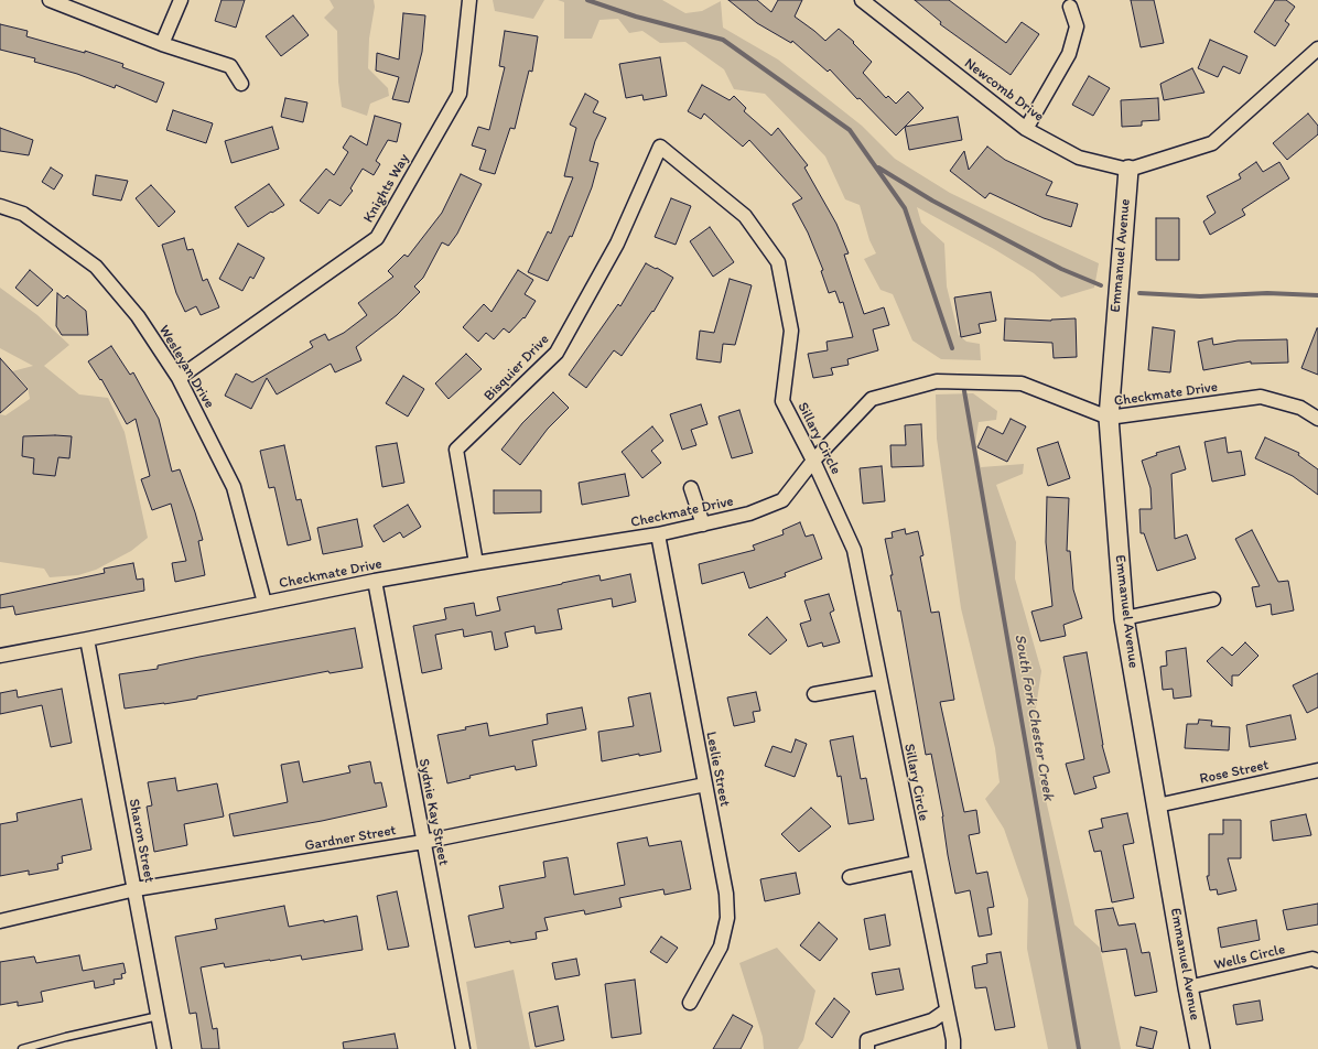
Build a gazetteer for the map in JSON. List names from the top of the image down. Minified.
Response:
{"streets":{"street":["Newcomb Drive","Knights Way","Emmanuel Avenue","Wesleyan Drive","Bisquier Drive","Checkmate Drive","Sillary Circle","Leslie Street","Rose Street","Sydnie Kay Street","Gardner Street","Sharon Street","Wells Circle"]},"crossings":[["Newcomb Drive","Emmanuel Avenue"],["Knights Way","Wesleyan Drive"],["Emmanuel Avenue","Checkmate Drive"],["Emmanuel Avenue","Rose Street"],["Emmanuel Avenue","Wells Circle"],["Wesleyan Drive","Checkmate Drive"],["Bisquier Drive","Checkmate Drive"],["Bisquier Drive","Sillary Circle"],["Checkmate Drive","Sillary Circle"],["Checkmate Drive","Leslie Street"],["Checkmate Drive","Sydnie Kay Street"],["Checkmate Drive","Sharon Street"],["Leslie Street","Gardner Street"],["Sydnie Kay Street","Gardner Street"],["Gardner Street","Sharon Street"]],"water":["South Fork Chester Creek"]}
